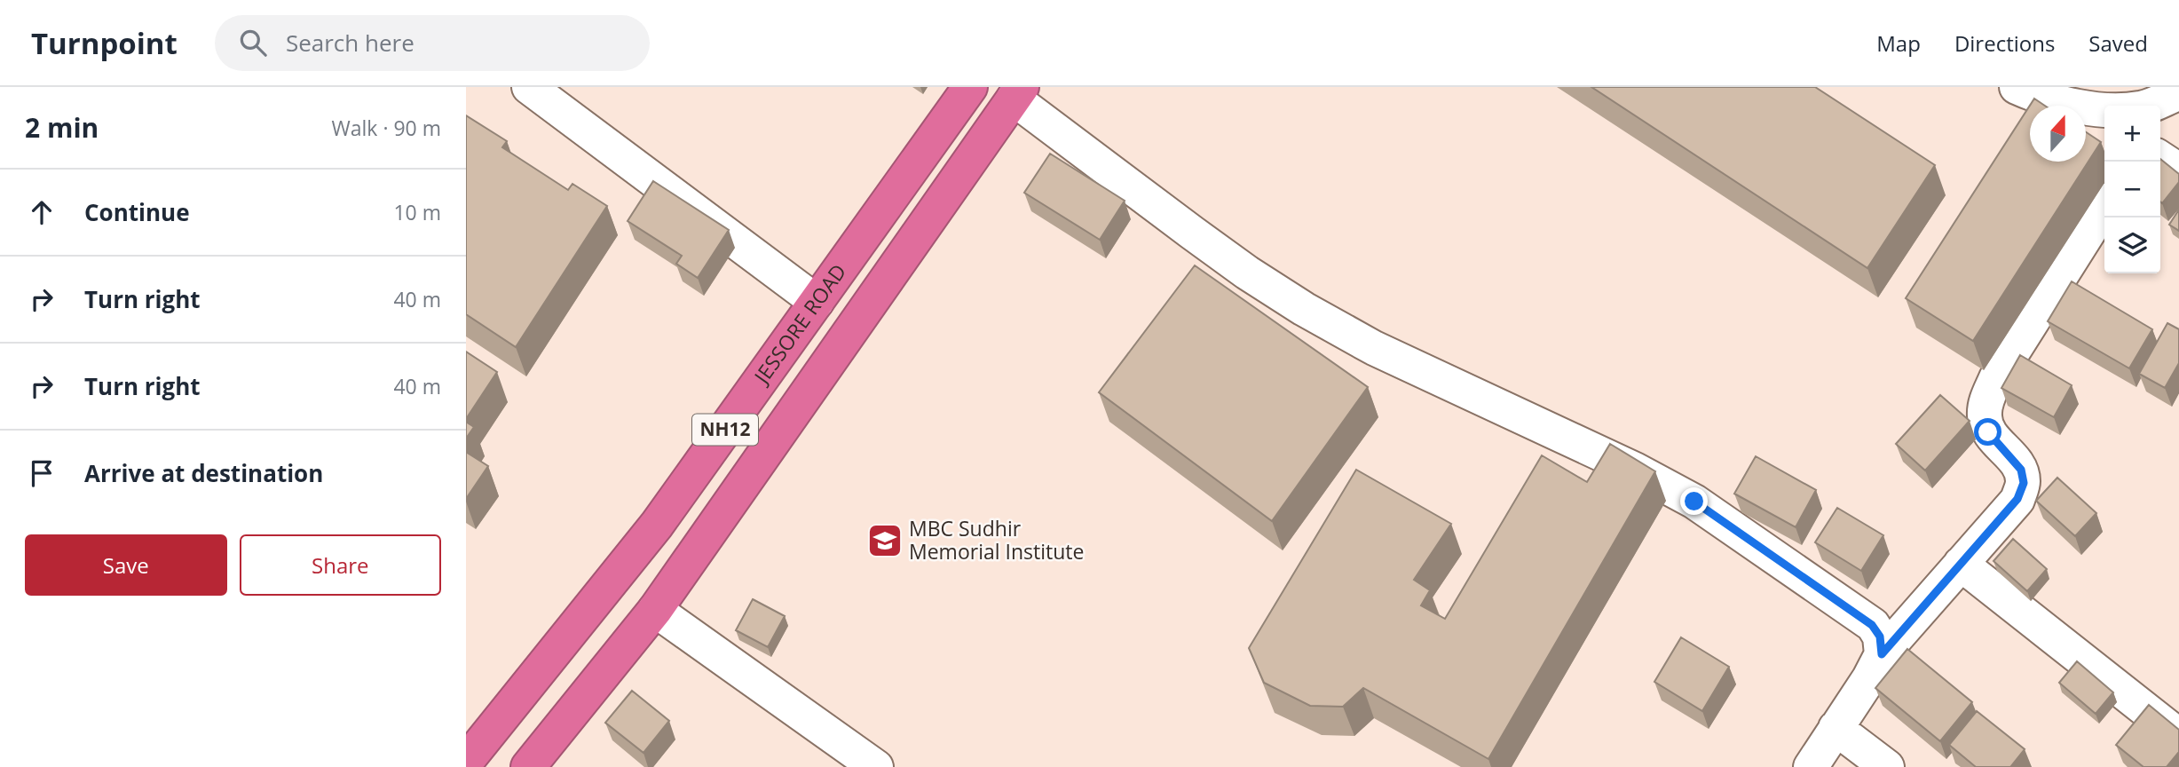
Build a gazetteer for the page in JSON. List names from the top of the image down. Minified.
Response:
{"streets":{"highway":["JESSORE ROAD","NH12"]},"places":{"school or university":["MBC Sudhir Memorial Institute"]},"north":"top","page":{"header":"Turnpoint","search":"Search here","nav":["Map","Directions","Saved"],"heading":["2 min","Walk · 90 m"],"map_buttons":["+","−"],"list":[["Continue","10 m"],["Turn right","40 m"],["Turn right","40 m"],"Arrive at destination"],"buttons":["Save","Share"]}}
